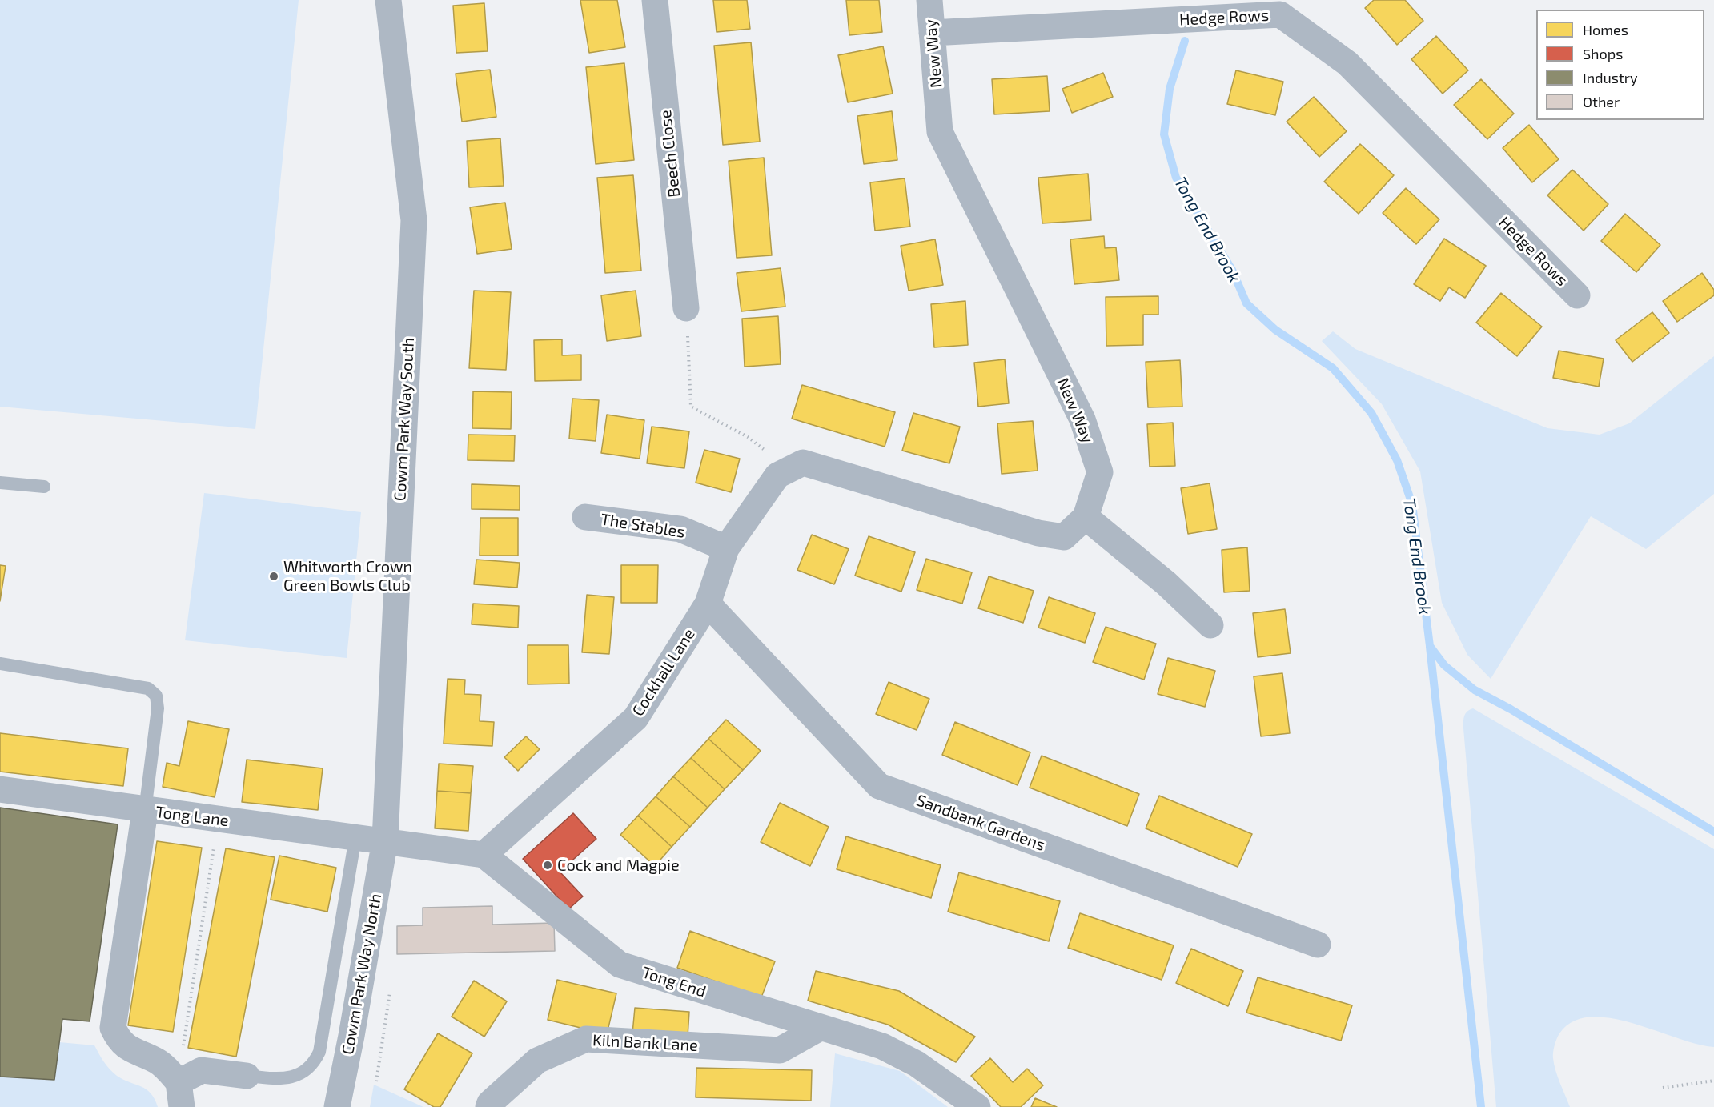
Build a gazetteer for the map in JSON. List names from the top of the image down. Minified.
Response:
{"streets":{"street":["Hedge Rows","New Way","Beech Close","Cowm Park Way South","The Stables","Cockhall Lane","Tong Lane","Sandbank Gardens","Cowm Park Way North","Tong End","Kiln Bank Lane"]},"crossings":[["Hedge Rows","New Way"],["New Way","Cockhall Lane"],["Cowm Park Way South","Tong Lane"],["Cowm Park Way South","Cowm Park Way North"],["The Stables","Cockhall Lane"],["Cockhall Lane","Sandbank Gardens"],["Cockhall Lane","Tong End"],["Tong Lane","Cowm Park Way North"],["Tong End","Kiln Bank Lane"]],"water":["Tong End Brook"],"places":["Whitworth Crown Green Bowls Club","Cock and Magpie"],"legend":["Homes","Shops","Industry","Other"]}
